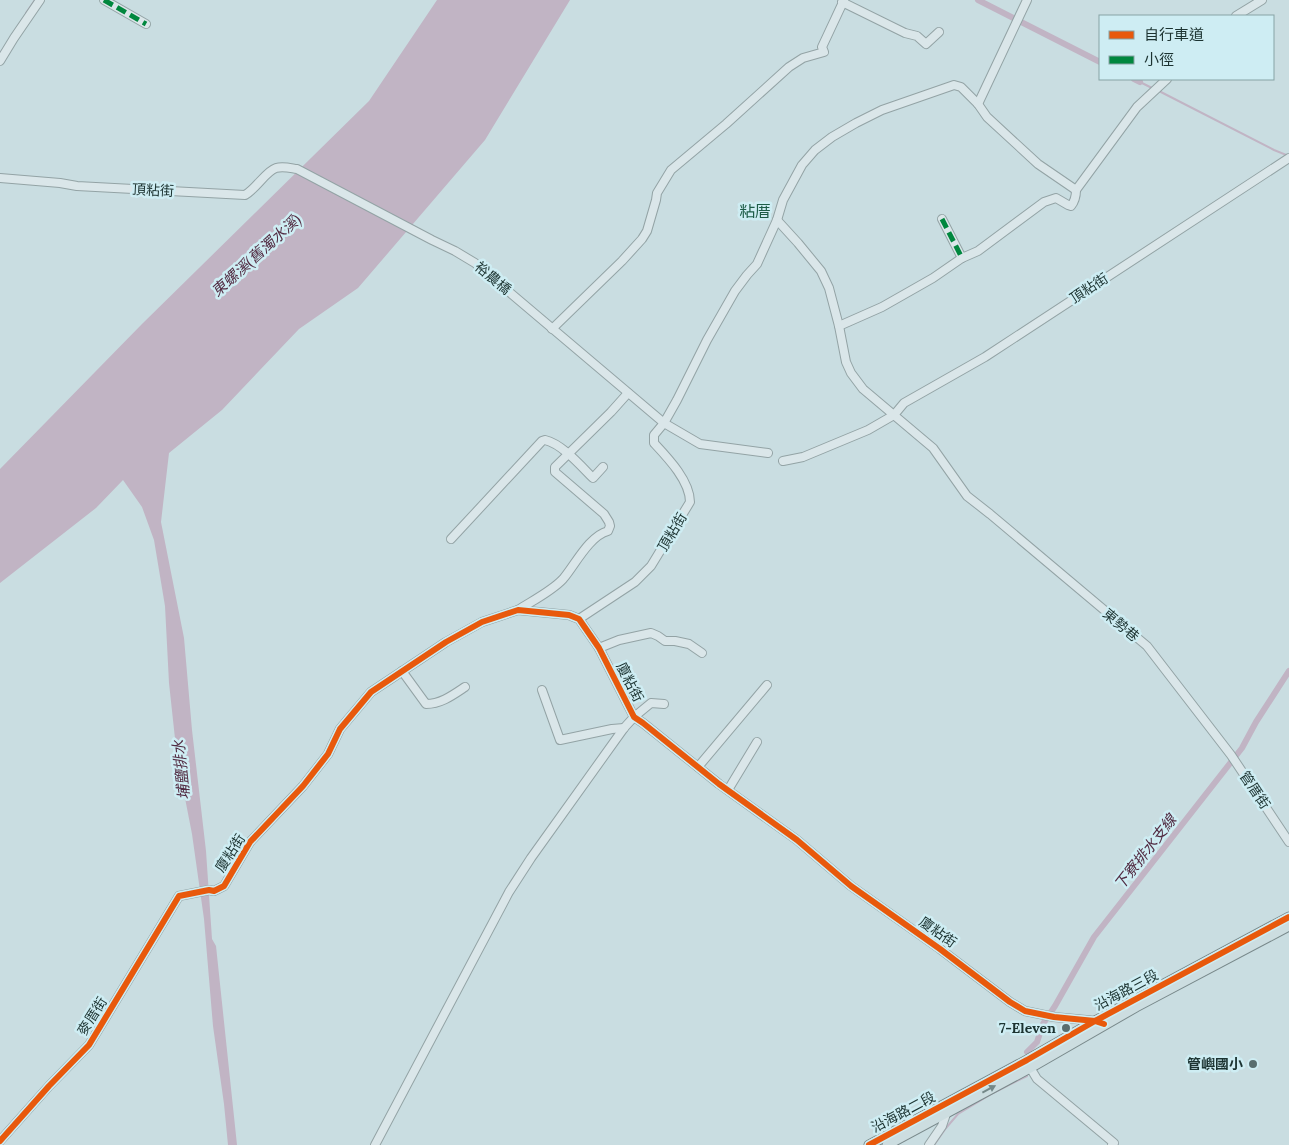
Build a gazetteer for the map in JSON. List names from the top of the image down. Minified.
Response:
{"streets":{"main road":["沿海路三段","沿海路二段"],"street":["頂粘街","裕農橋","東勢巷","廈粘街","管厝街","麥厝街"]},"crossings":[["頂粘街","裕農橋"],["頂粘街","東勢巷"],["頂粘街","廈粘街"],["東勢巷","管厝街"],["廈粘街","沿海路三段"],["廈粘街","麥厝街"],["沿海路三段","沿海路二段"]],"districts":["粘厝"],"water":["東螺溪(舊濁水溪)","埔鹽排水","下寮排水支線"],"places":["7-Eleven","管嶼國小"],"legend":["自行車道","小徑"]}
